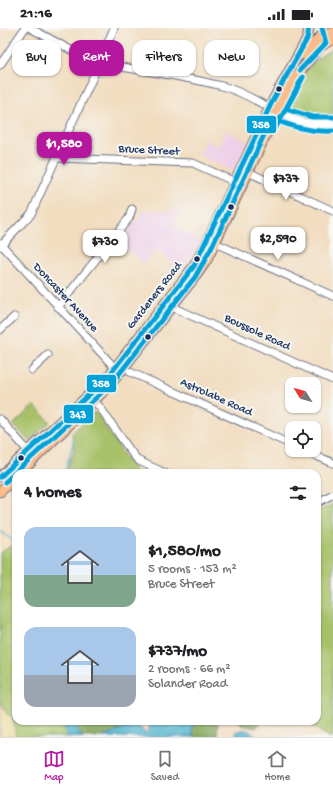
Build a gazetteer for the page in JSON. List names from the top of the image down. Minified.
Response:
{"streets":{"main road":["Gardeners Road"],"street":["Bruce Street","Doncaster Avenue","Boussole Road","Astrolabe Road"]},"crossings":[["Bruce Street","Gardeners Road"],["Gardeners Road","Doncaster Avenue"],["Gardeners Road","Boussole Road"]],"lines":["transit line 358","transit line 343"],"north":"top left","page":{"status":"21:16","chip":["Buy","Rent","Filters","New"],"price":["$1,580","$737","$2,590","$730"],"heading":"4 homes","list":[{"name":"$1,580/mo","note":"5 rooms · 153 m² · Bruce Street"},{"name":"$737/mo","note":"2 rooms · 66 m² · Solander Road"}],"tabs":["Map","Saved","Home"]}}
